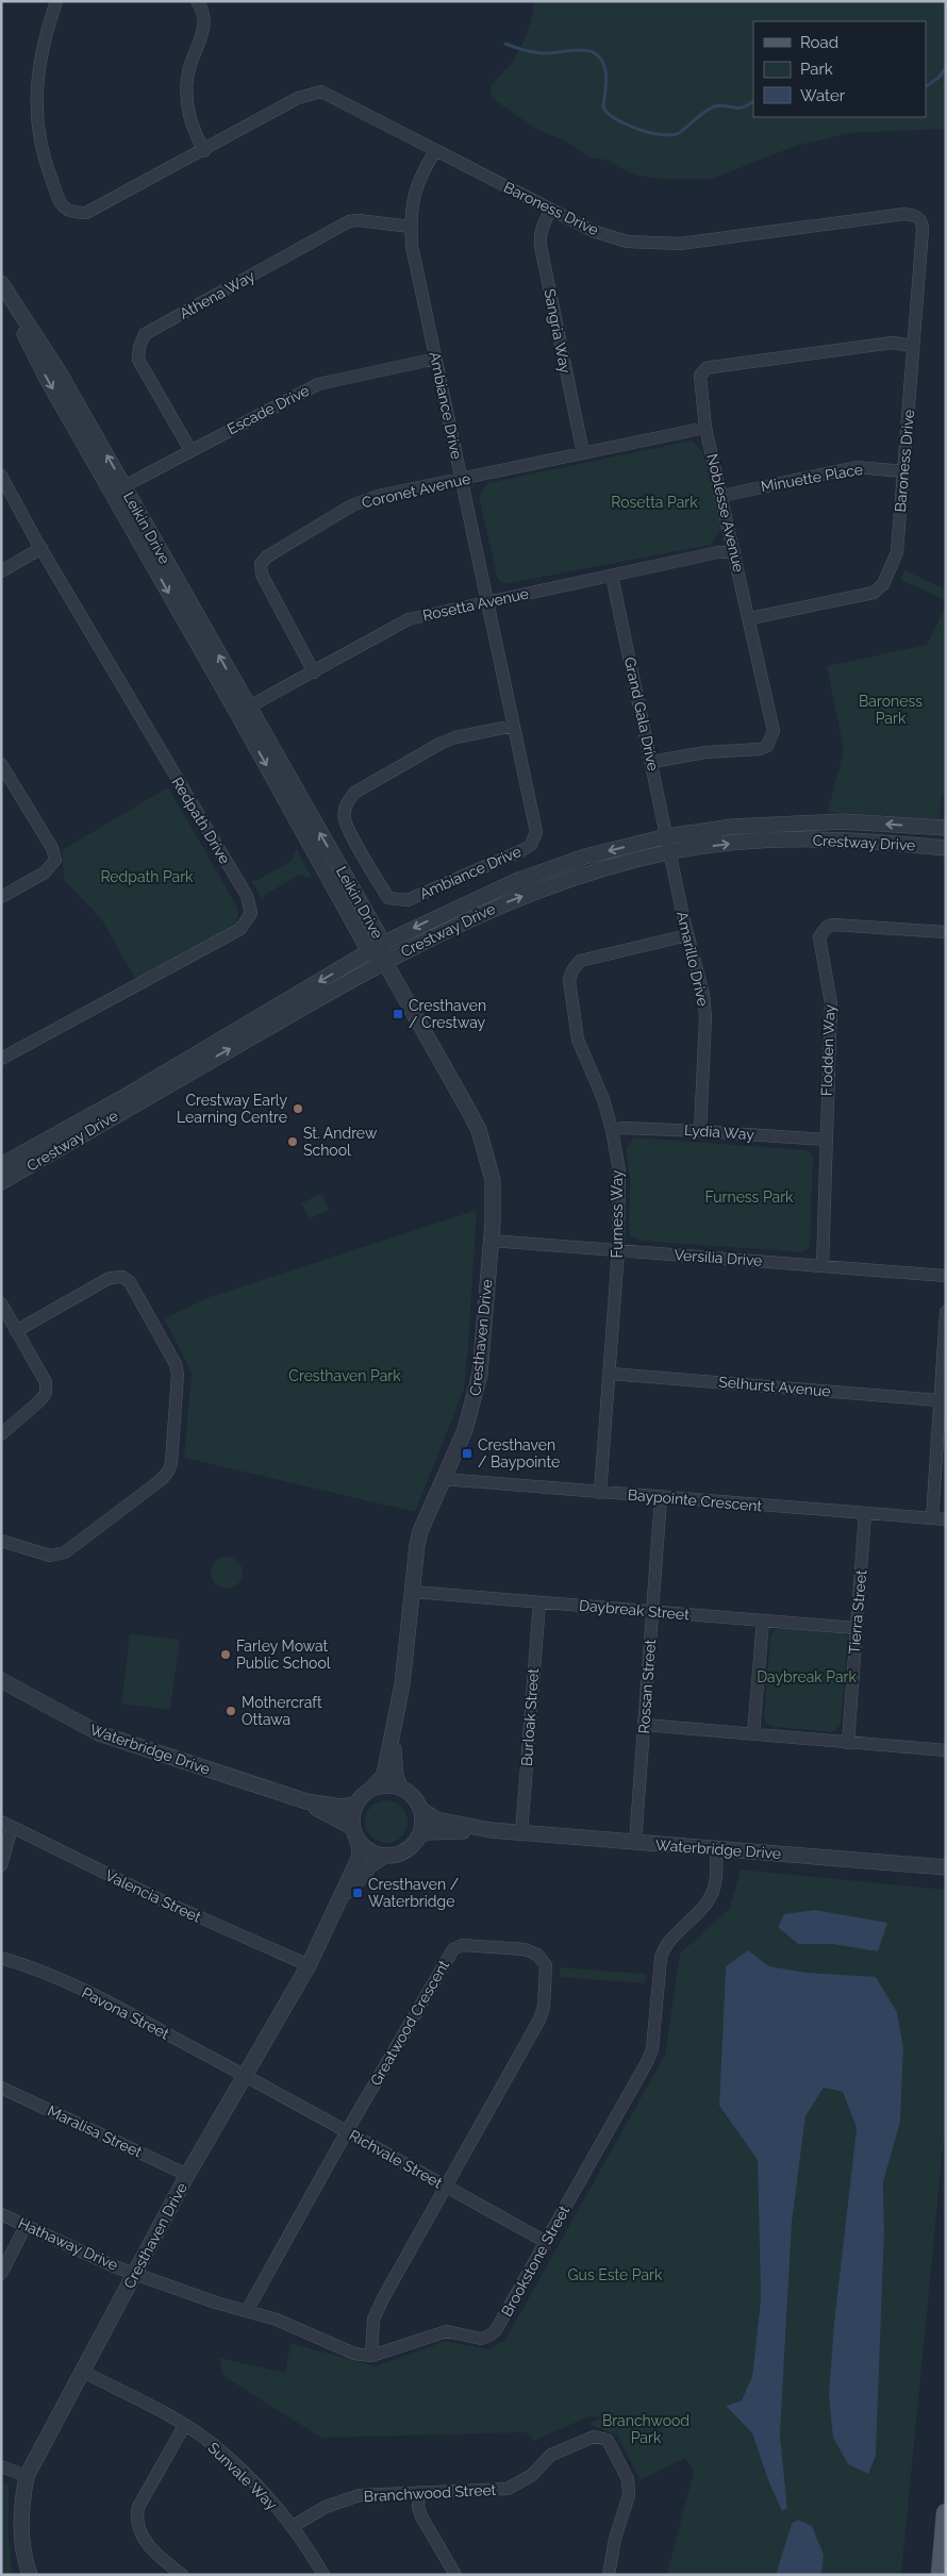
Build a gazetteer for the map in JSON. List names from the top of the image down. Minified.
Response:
{"streets":{"street":["Baroness Drive","Athena Way","Sangria Way","Ambiance Drive","Escade Drive","Minuette Place","Coronet Avenue","Noblesse Avenue","Leikin Drive","Rosetta Avenue","Grand Gala Drive","Redpath Drive","Crestway Drive","Amarillo Drive","Flodden Way","Lydia Way","Furness Way","Versilia Drive","Cresthaven Drive","Selhurst Avenue","Baypointe Crescent","Daybreak Street","Tierra Street","Rossan Street","Burloak Street","Waterbridge Drive","Valencia Street","Pavona Street","Greatwood Crescent","Maralisa Street","Richvale Street","Hathaway Drive","Brookstone Street","Sunvale Way","Branchwood Street"]},"crossings":[["Baroness Drive","Sangria Way"],["Baroness Drive","Ambiance Drive"],["Baroness Drive","Minuette Place"],["Baroness Drive","Noblesse Avenue"],["Athena Way","Ambiance Drive"],["Athena Way","Escade Drive"],["Sangria Way","Coronet Avenue"],["Ambiance Drive","Escade Drive"],["Ambiance Drive","Coronet Avenue"],["Ambiance Drive","Rosetta Avenue"],["Escade Drive","Leikin Drive"],["Minuette Place","Noblesse Avenue"],["Coronet Avenue","Noblesse Avenue"],["Coronet Avenue","Rosetta Avenue"],["Noblesse Avenue","Rosetta Avenue"],["Noblesse Avenue","Grand Gala Drive"],["Leikin Drive","Rosetta Avenue"],["Leikin Drive","Crestway Drive"],["Leikin Drive","Cresthaven Drive"],["Rosetta Avenue","Grand Gala Drive"],["Grand Gala Drive","Crestway Drive"],["Grand Gala Drive","Amarillo Drive"],["Crestway Drive","Amarillo Drive"],["Crestway Drive","Cresthaven Drive"],["Amarillo Drive","Lydia Way"],["Amarillo Drive","Furness Way"],["Flodden Way","Lydia Way"],["Flodden Way","Versilia Drive"],["Lydia Way","Furness Way"],["Furness Way","Versilia Drive"],["Furness Way","Selhurst Avenue"],["Furness Way","Baypointe Crescent"],["Versilia Drive","Cresthaven Drive"],["Cresthaven Drive","Baypointe Crescent"],["Cresthaven Drive","Daybreak Street"],["Cresthaven Drive","Waterbridge Drive"],["Cresthaven Drive","Valencia Street"],["Cresthaven Drive","Pavona Street"],["Cresthaven Drive","Maralisa Street"],["Cresthaven Drive","Richvale Street"],["Cresthaven Drive","Hathaway Drive"],["Cresthaven Drive","Sunvale Way"],["Baypointe Crescent","Tierra Street"],["Baypointe Crescent","Rossan Street"],["Daybreak Street","Tierra Street"],["Daybreak Street","Rossan Street"],["Daybreak Street","Burloak Street"],["Rossan Street","Waterbridge Drive"],["Burloak Street","Waterbridge Drive"],["Waterbridge Drive","Brookstone Street"],["Pavona Street","Richvale Street"],["Greatwood Crescent","Richvale Street"],["Greatwood Crescent","Brookstone Street"],["Richvale Street","Brookstone Street"],["Sunvale Way","Branchwood Street"]],"parks":["Rosetta Park","Baroness Park","Redpath Park","Furness Park","Cresthaven Park","Daybreak Park","Gus Este Park","Branchwood Park"],"places":{"transit":["Cresthaven / Crestway","Cresthaven / Baypointe","Cresthaven / Waterbridge"],"other":["Crestway Early Learning Centre","St. Andrew School","Farley Mowat Public School","Mothercraft Ottawa"]},"legend":["Road","Park","Water"]}
